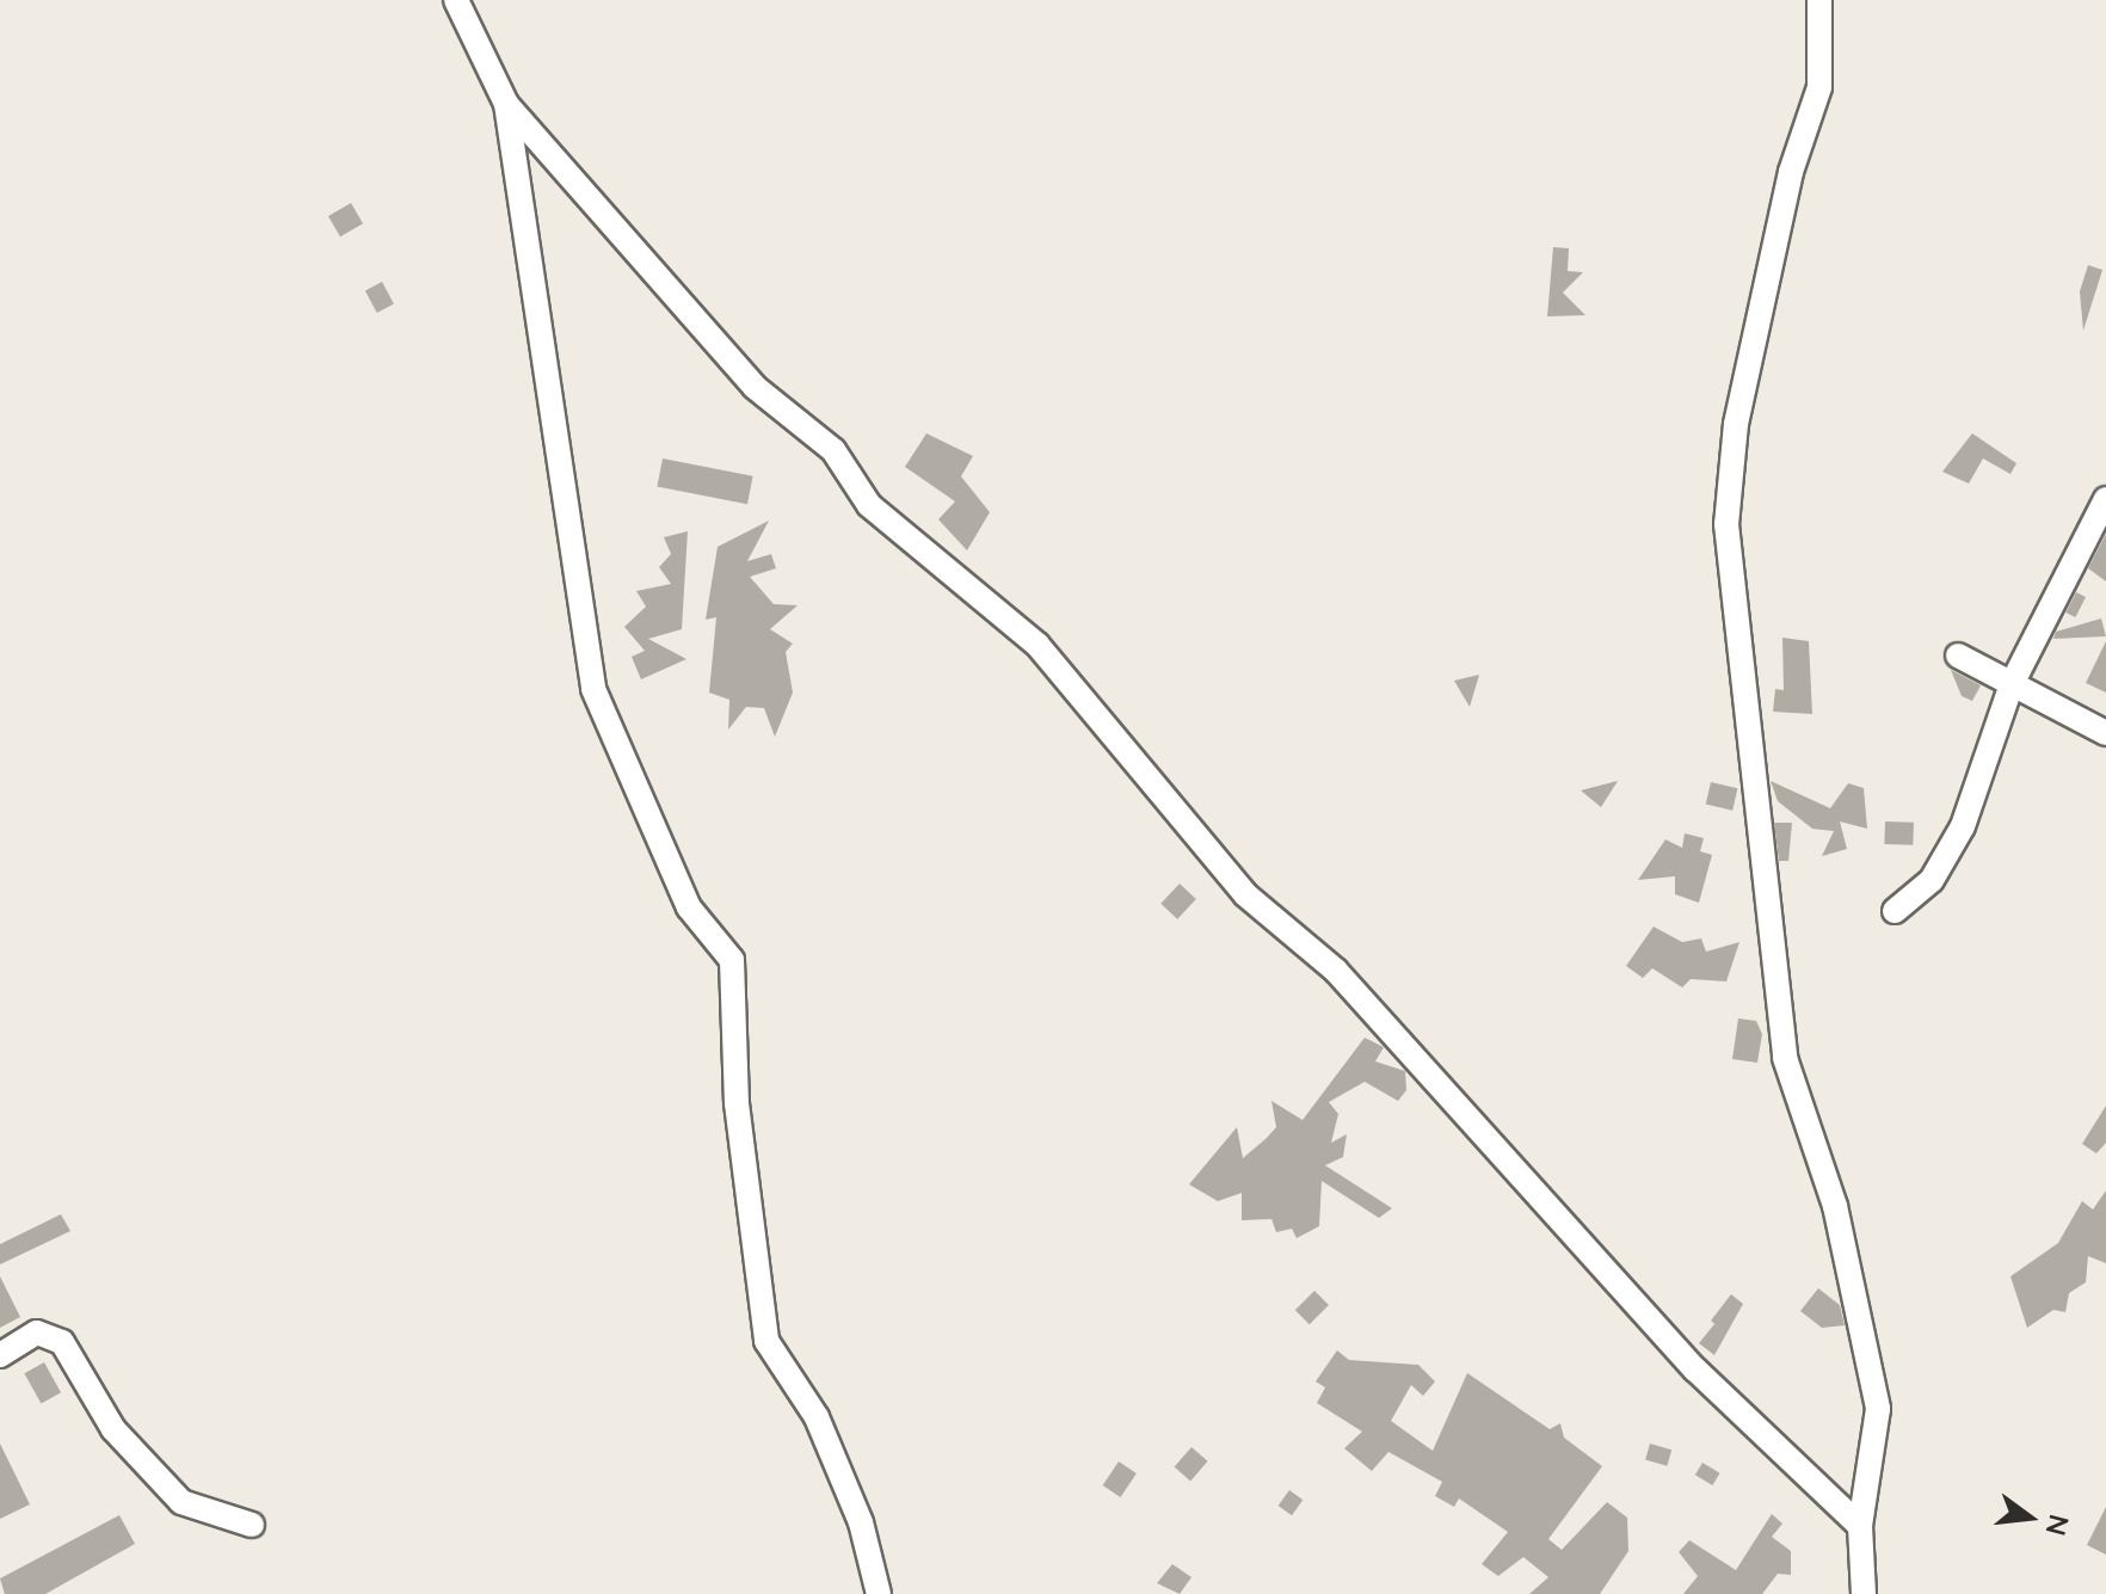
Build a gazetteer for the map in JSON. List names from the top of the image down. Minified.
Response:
{"north":"right"}
